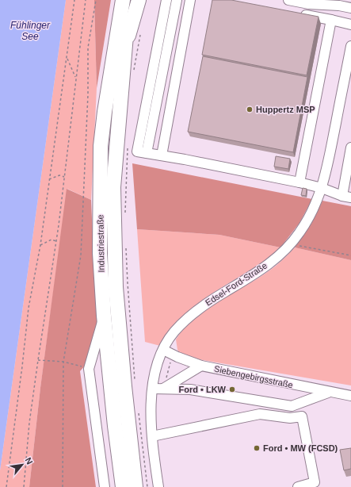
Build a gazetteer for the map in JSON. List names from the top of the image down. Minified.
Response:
{"streets":{"highway":["Industriestraße"],"street":["Edsel-Ford-Straße","Siebengebirgsstraße"]},"crossings":[["Edsel-Ford-Straße","Siebengebirgsstraße"]],"water":["Fühlinger See"],"places":["Huppertz MSP","Ford • LKW","Ford • MW (FCSD)"],"north":"top right"}
